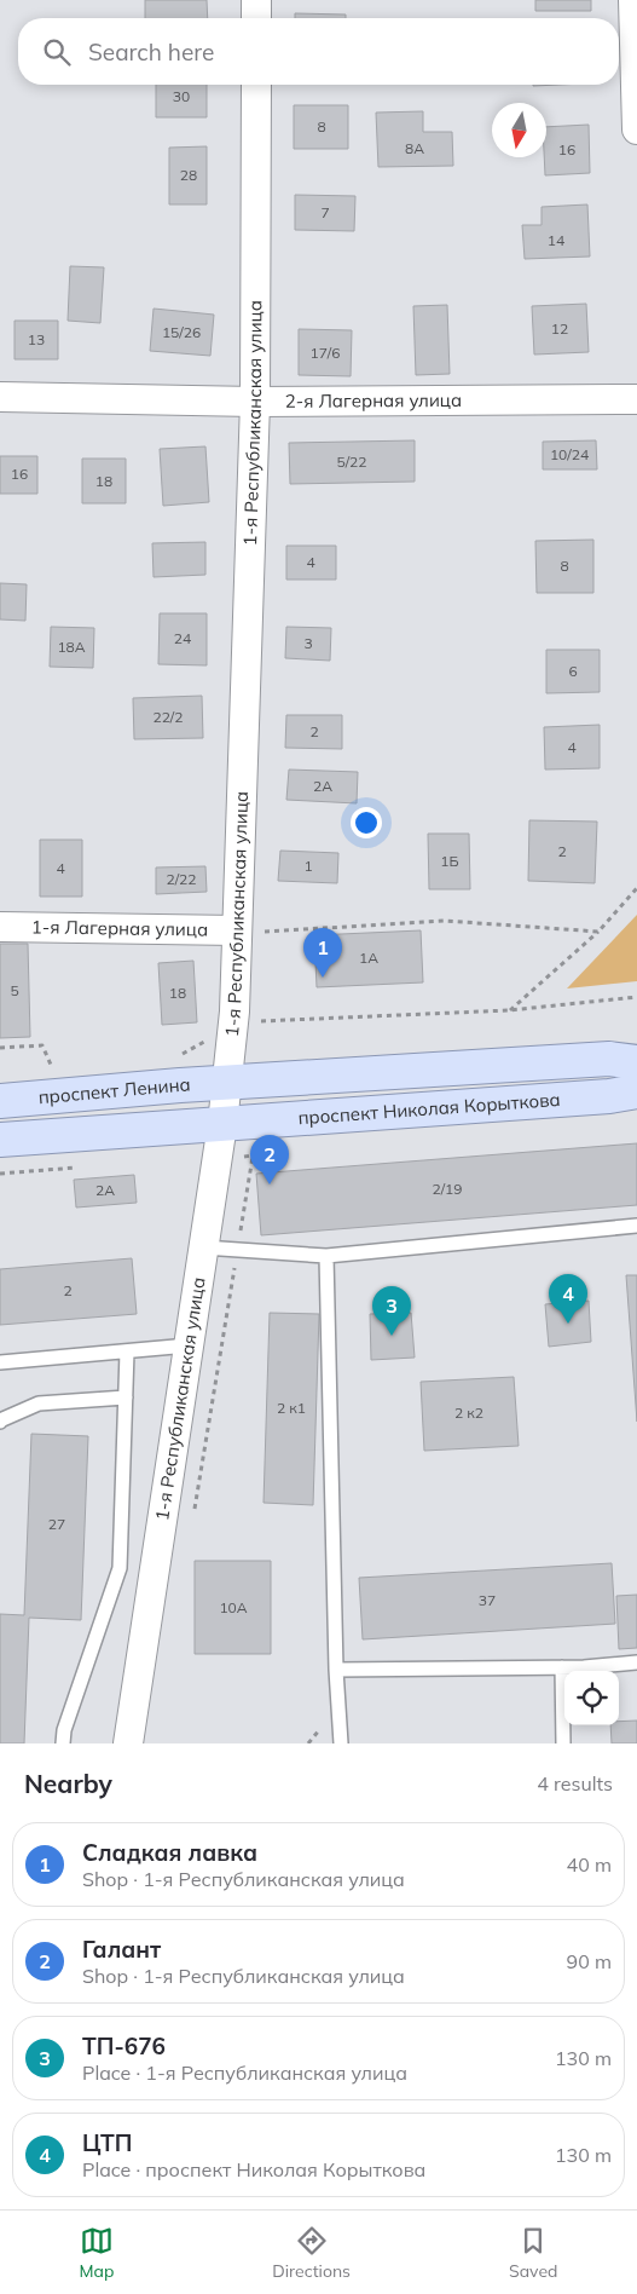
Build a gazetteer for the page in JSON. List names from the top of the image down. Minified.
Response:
{"streets":{"main road":["проспект Ленина","проспект Николая Корыткова"],"street":["2-я Лагерная улица","1-я Республиканская улица","1-я Лагерная улица"]},"crossings":[["2-я Лагерная улица","1-я Республиканская улица"],["1-я Республиканская улица","1-я Лагерная улица"],["1-я Республиканская улица","проспект Ленина"],["1-я Республиканская улица","проспект Николая Корыткова"]],"house_numbers":["30","8","8А","16","28","7","14","12","15/26","13","17/6","10/24","5/22","16","18","4","8","24","3","18А","6","22/2","2","4","2А","2","1Б","1","4","2/22","1А","5","18","2/19","2А","2","2 к1","2 к2","27","37","10А"],"north":"bottom","page":{"search":"Search here","pins":["1","2","4","3"],"heading":["Nearby","4 results"],"list":[{"mark":"1","name":"Сладкая лавка","note":"Shop · 1-я Республиканская улица","value":"40 m"},{"mark":"2","name":"Галант","note":"Shop · 1-я Республиканская улица","value":"90 m"},{"mark":"3","name":"ТП-676","note":"Place · 1-я Республиканская улица","value":"130 m"},{"mark":"4","name":"ЦТП","note":"Place · проспект Николая Корыткова","value":"130 m"}],"nav":["Map","Directions","Saved"]}}
